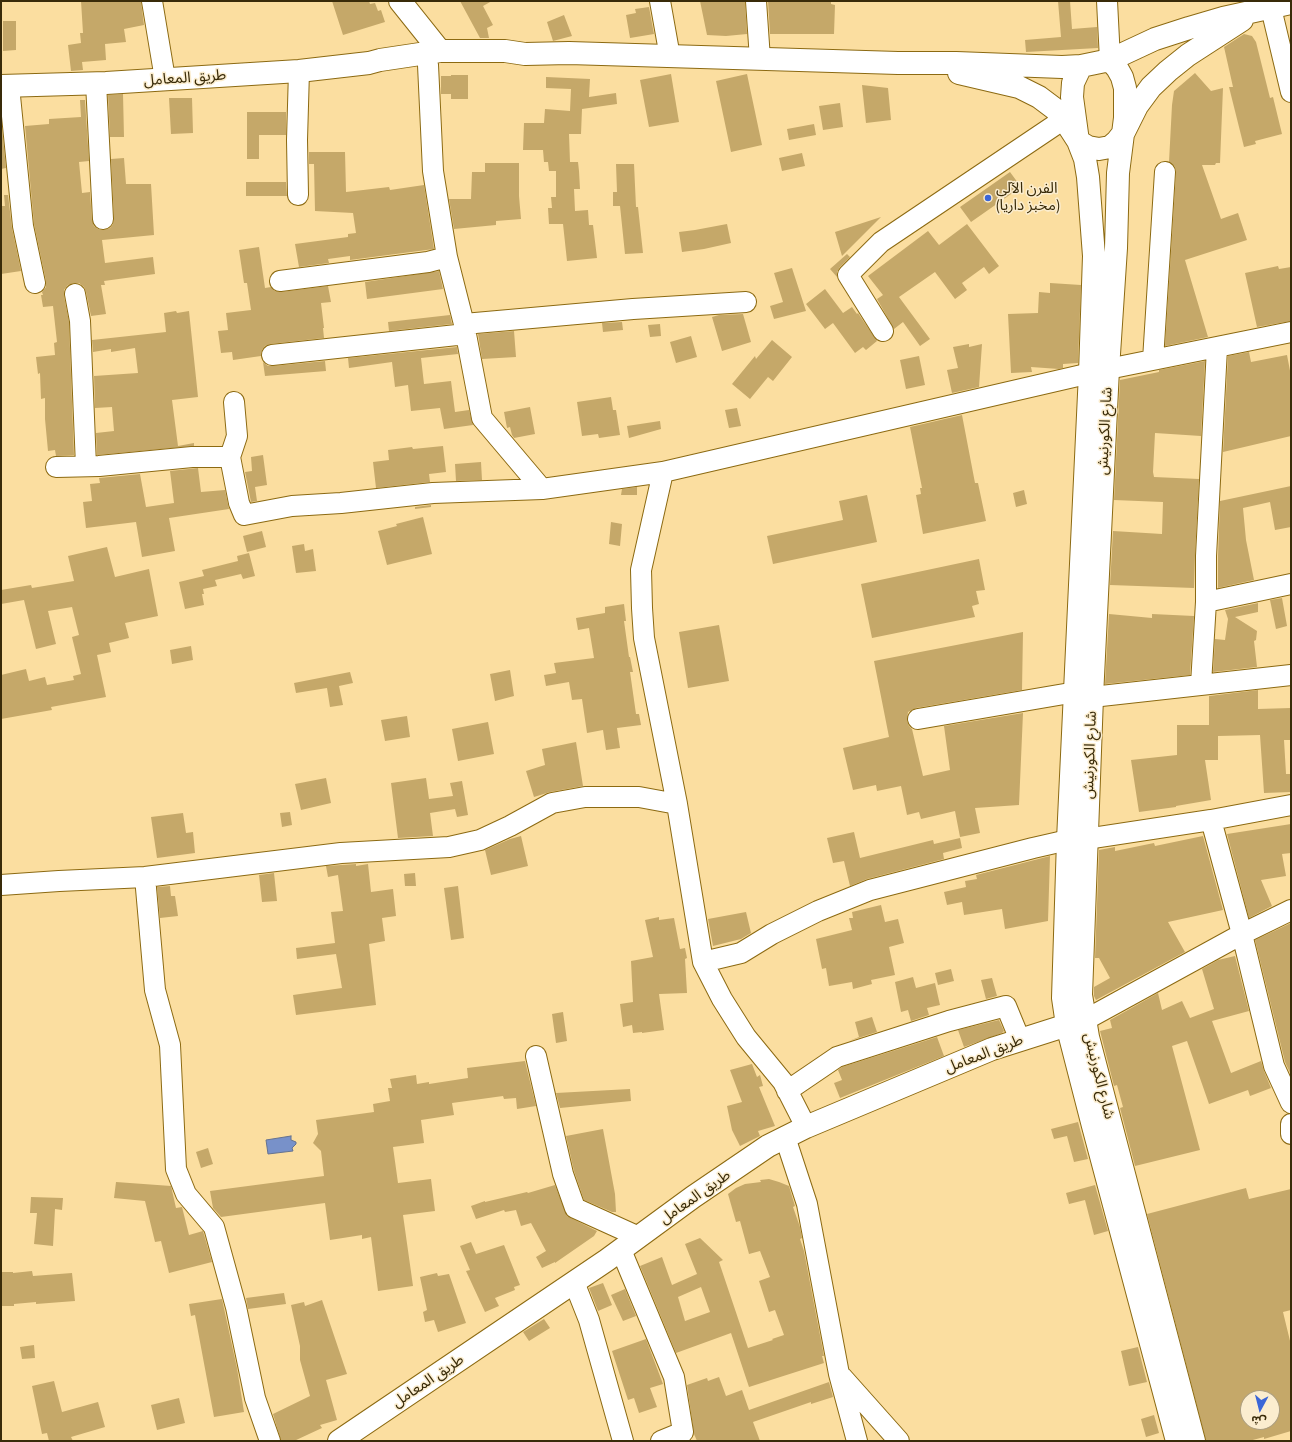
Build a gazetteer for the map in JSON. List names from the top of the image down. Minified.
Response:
{"streets":{"main road":["طريق المعامل","شارع الكورنيش"]},"crossings":[["طريق المعامل","شارع الكورنيش"]],"places":["الفرن الآلي (مخبز داريا)"],"north":"bottom"}
